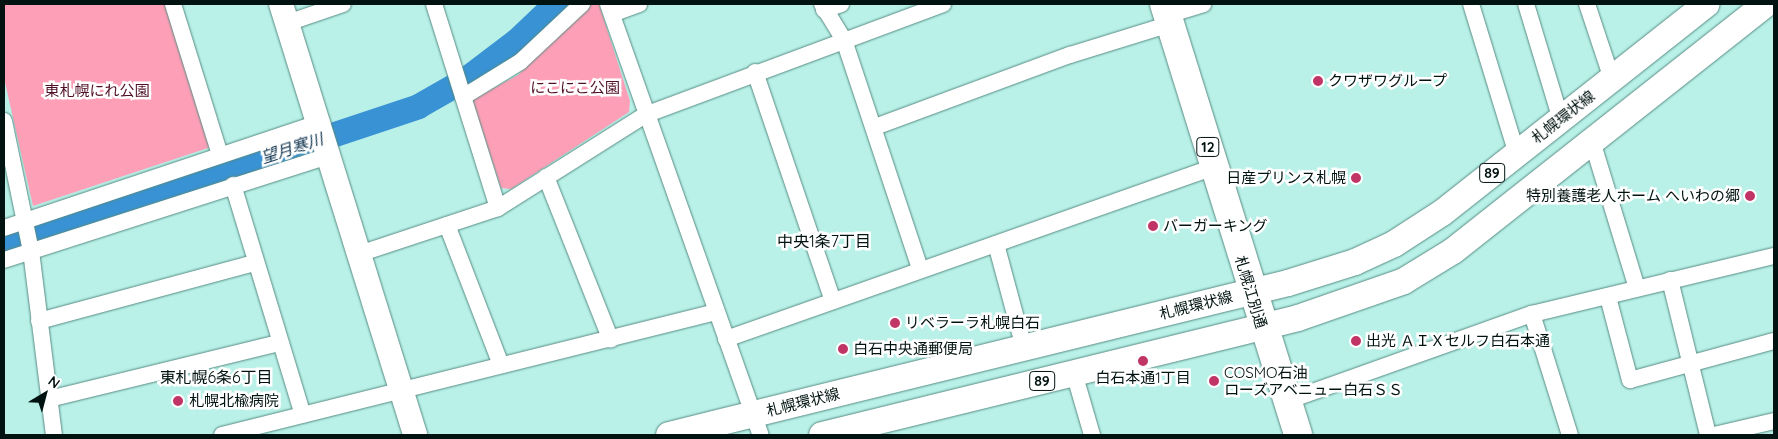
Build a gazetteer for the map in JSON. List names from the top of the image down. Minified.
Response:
{"streets":{"highway":["12","札幌江別通"],"main road":["札幌環状線","89"]},"crossings":[["札幌環状線","札幌江別通"],["89","札幌江別通"]],"districts":["中央1条7丁目","東札幌6条6丁目"],"water":["望月寒川"],"parks":["にこにこ公園","東札幌にれ公園"],"places":["クワザワグループ","日産プリンス札幌","特別養護老人ホーム へいわの郷","バーガーキング","リベラーラ札幌白石","出光 ＡＩＸセルフ白石本通","白石中央通郵便局","白石本通1丁目","COSMO石油 ローズアベニュー白石ＳＳ","札幌北楡病院"],"north":"top right"}
